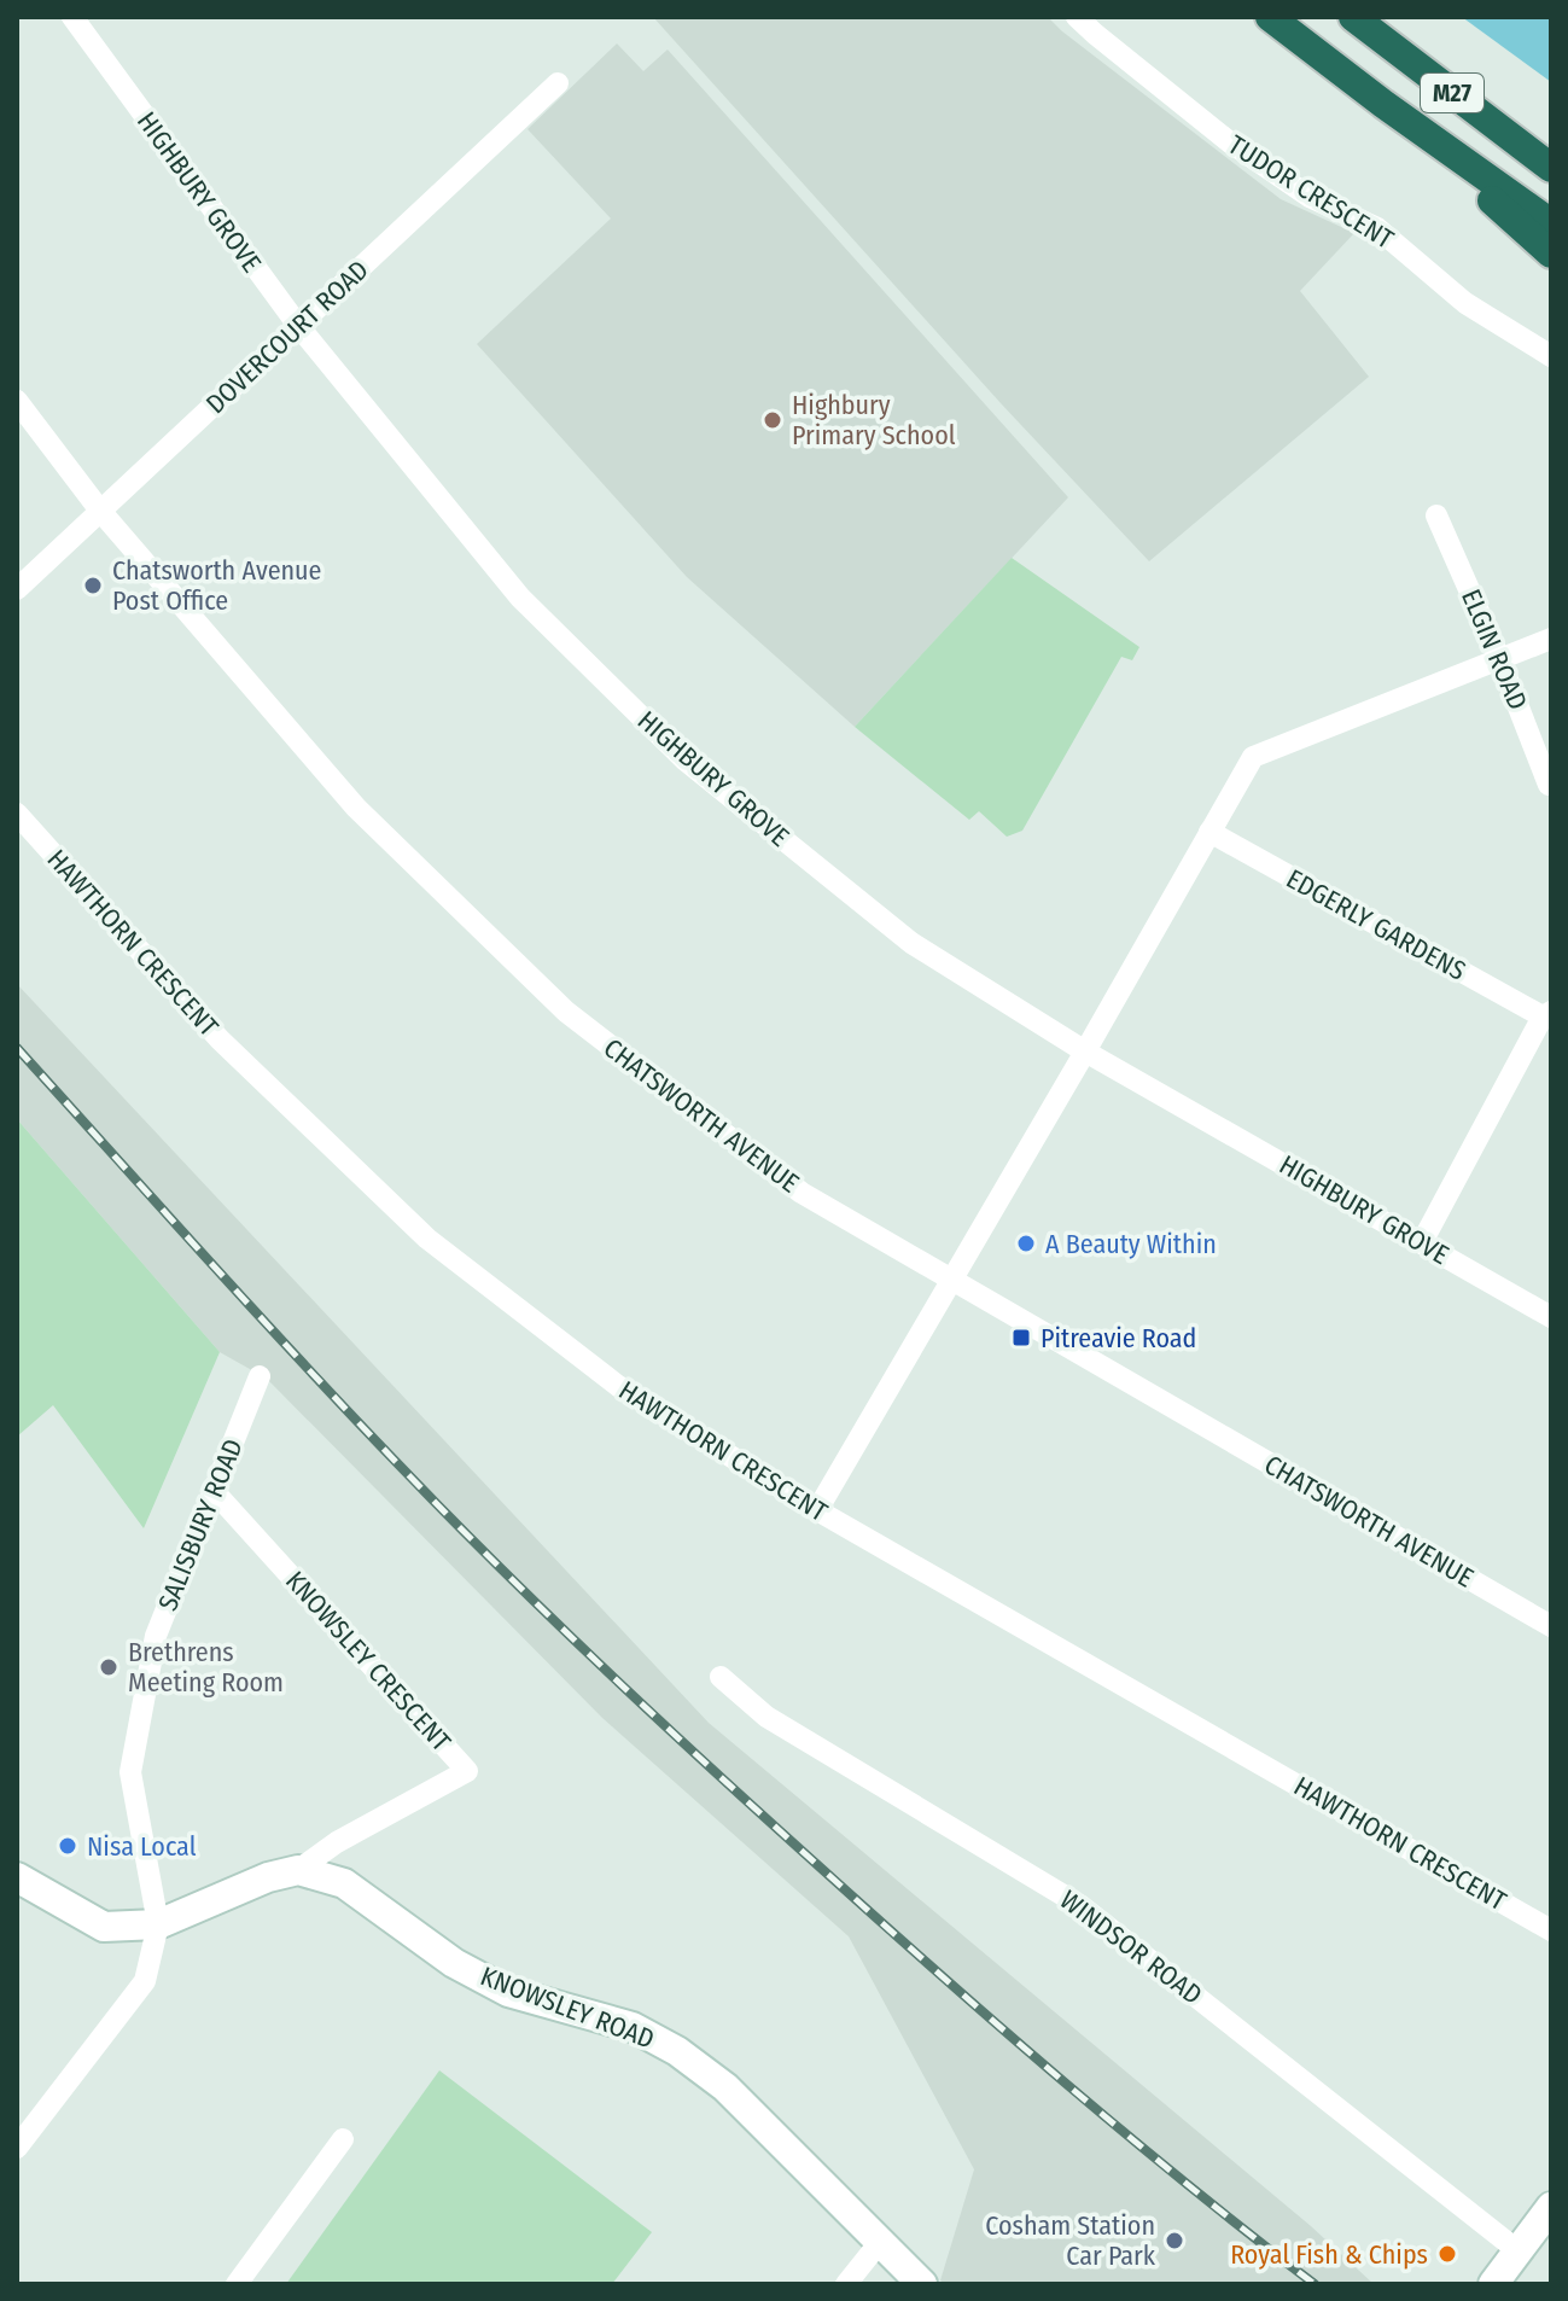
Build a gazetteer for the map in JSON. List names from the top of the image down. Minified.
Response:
{"streets":{"highway":["M27"],"street":["HIGHBURY GROVE","TUDOR CRESCENT","DOVERCOURT ROAD","ELGIN ROAD","EDGERLY GARDENS","HAWTHORN CRESCENT","CHATSWORTH AVENUE","SALISBURY ROAD","KNOWSLEY CRESCENT","WINDSOR ROAD","KNOWSLEY ROAD"]},"crossings":[["HIGHBURY GROVE","DOVERCOURT ROAD"],["DOVERCOURT ROAD","CHATSWORTH AVENUE"],["SALISBURY ROAD","KNOWSLEY CRESCENT"],["KNOWSLEY CRESCENT","KNOWSLEY ROAD"]],"places":{"other":["Highbury Primary School","Chatsworth Avenue Post Office","A Beauty Within","Brethrens Meeting Room","Nisa Local","Cosham Station Car Park","Royal Fish & Chips"],"transit":["Pitreavie Road"]}}
